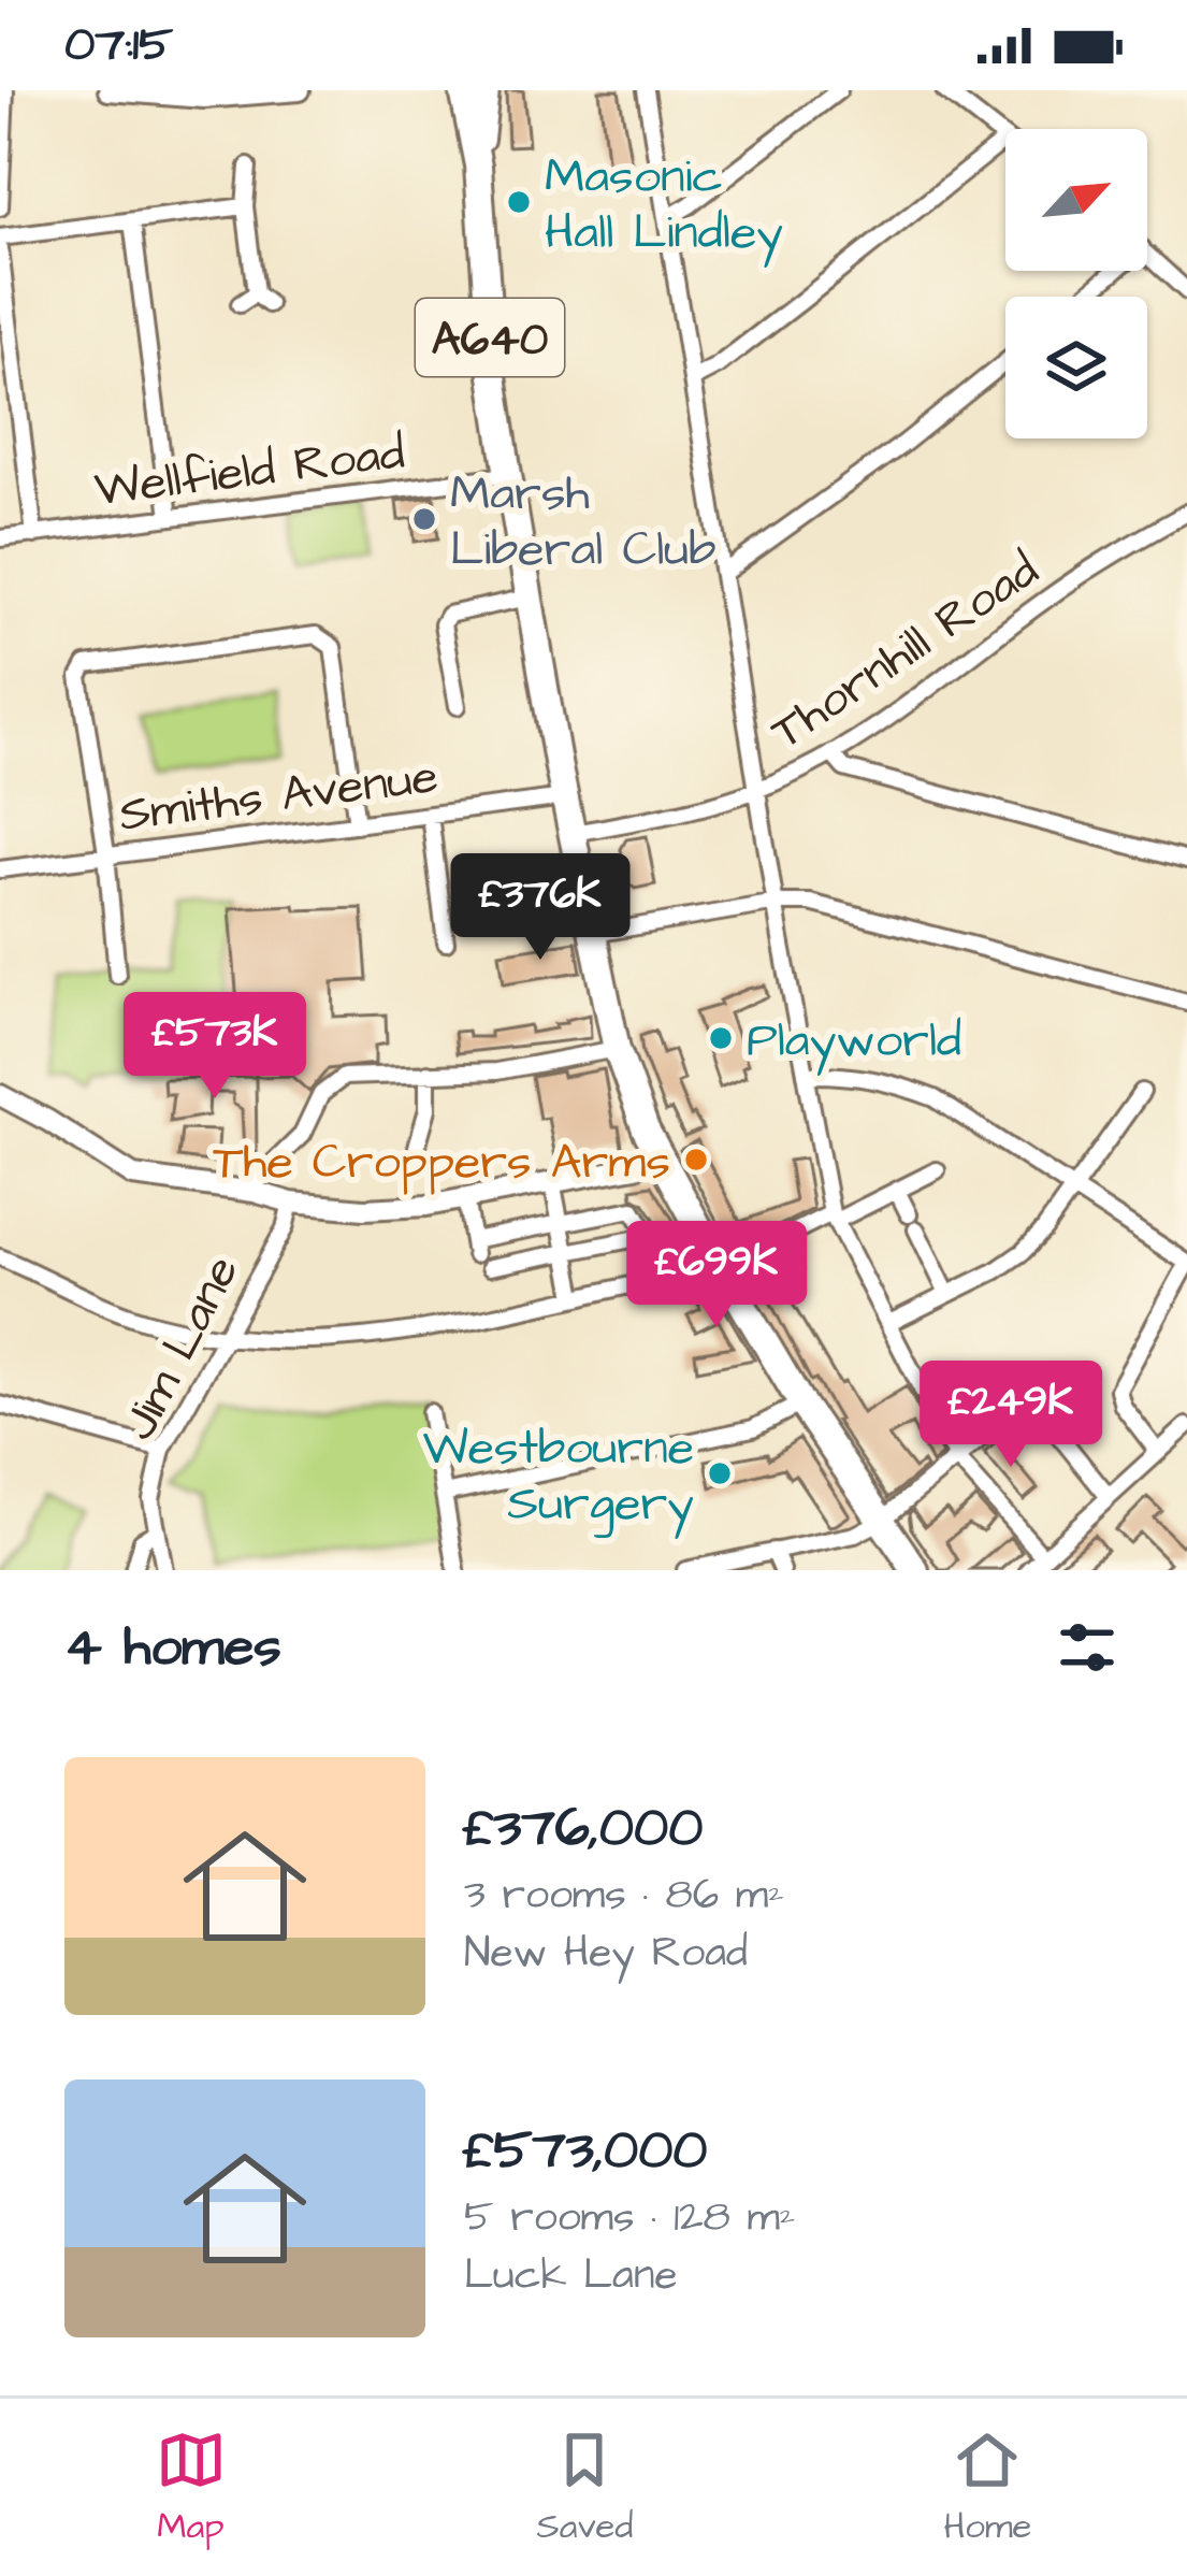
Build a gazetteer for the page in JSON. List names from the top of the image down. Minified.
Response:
{"streets":{"highway":["A640"],"street":["Wellfield Road","Thornhill Road","Smiths Avenue","Jim Lane"]},"crossings":[["A640","Wellfield Road"],["A640","Thornhill Road"],["A640","Smiths Avenue"]],"places":["Masonic Hall Lindley","Marsh Liberal Club","Playworld","The Croppers Arms","Westbourne Surgery"],"north":"top right","page":{"status":"07:15","price":["£376K","£573K","£699K","£249K"],"heading":"4 homes","list":[{"name":"£376,000","note":"3 rooms · 86 m² · New Hey Road"},{"name":"£573,000","note":"5 rooms · 128 m² · Luck Lane"}],"tabs":["Map","Saved","Home"]}}
